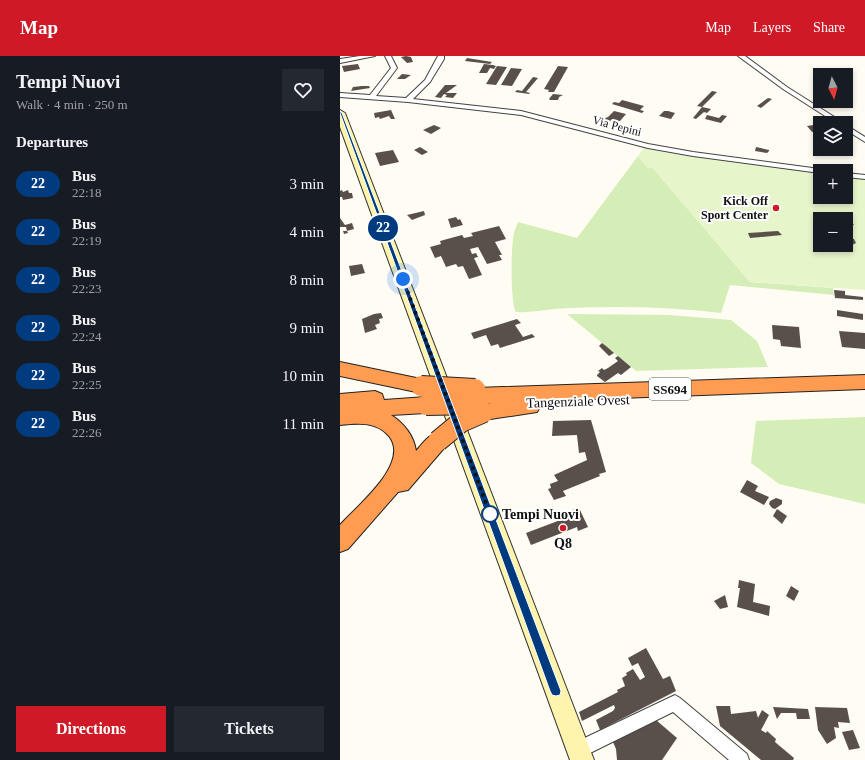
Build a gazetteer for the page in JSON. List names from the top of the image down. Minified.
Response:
{"streets":{"highway":["SS694","Tangenziale Ovest"],"street":["Via Pepini"]},"places":["Kick Off Sport Center","Tempi Nuovi","Q8"],"lines":["bus line 22"],"north":"bottom","page":{"header":"Map","nav":["Map","Layers","Share"],"heading":[["Tempi Nuovi","Walk · 4 min · 250 m"],"Departures"],"on_map":"22","map_buttons":["+","−"],"list":[{"mark":"22","name":"Bus","note":"22:18","value":"3 min"},{"mark":"22","name":"Bus","note":"22:19","value":"4 min"},{"mark":"22","name":"Bus","note":"22:23","value":"8 min"},{"mark":"22","name":"Bus","note":"22:24","value":"9 min"},{"mark":"22","name":"Bus","note":"22:25","value":"10 min"},{"mark":"22","name":"Bus","note":"22:26","value":"11 min"}],"buttons":["Directions","Tickets"]}}
